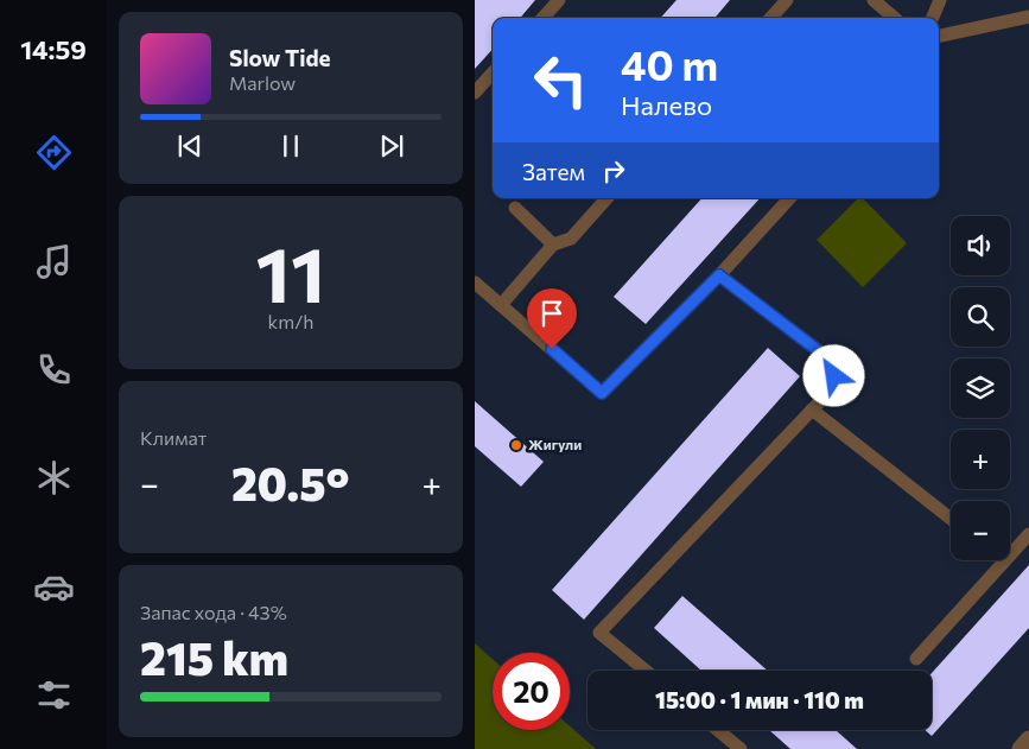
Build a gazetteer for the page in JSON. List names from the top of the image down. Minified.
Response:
{"places":["Жигули"],"page":{"tabs":"14:59","turn":["40 m","Налево"],"song":["Slow Tide","Marlow"],"then":"Затем","tile":[["11","km/h"],"Климат",["Запас хода · 43%","215 km"]],"map_buttons":["+","−"],"heat":["−","20.5°","+"],"limit":"20","trip":"15:00 · 1 мин · 110 m"}}
